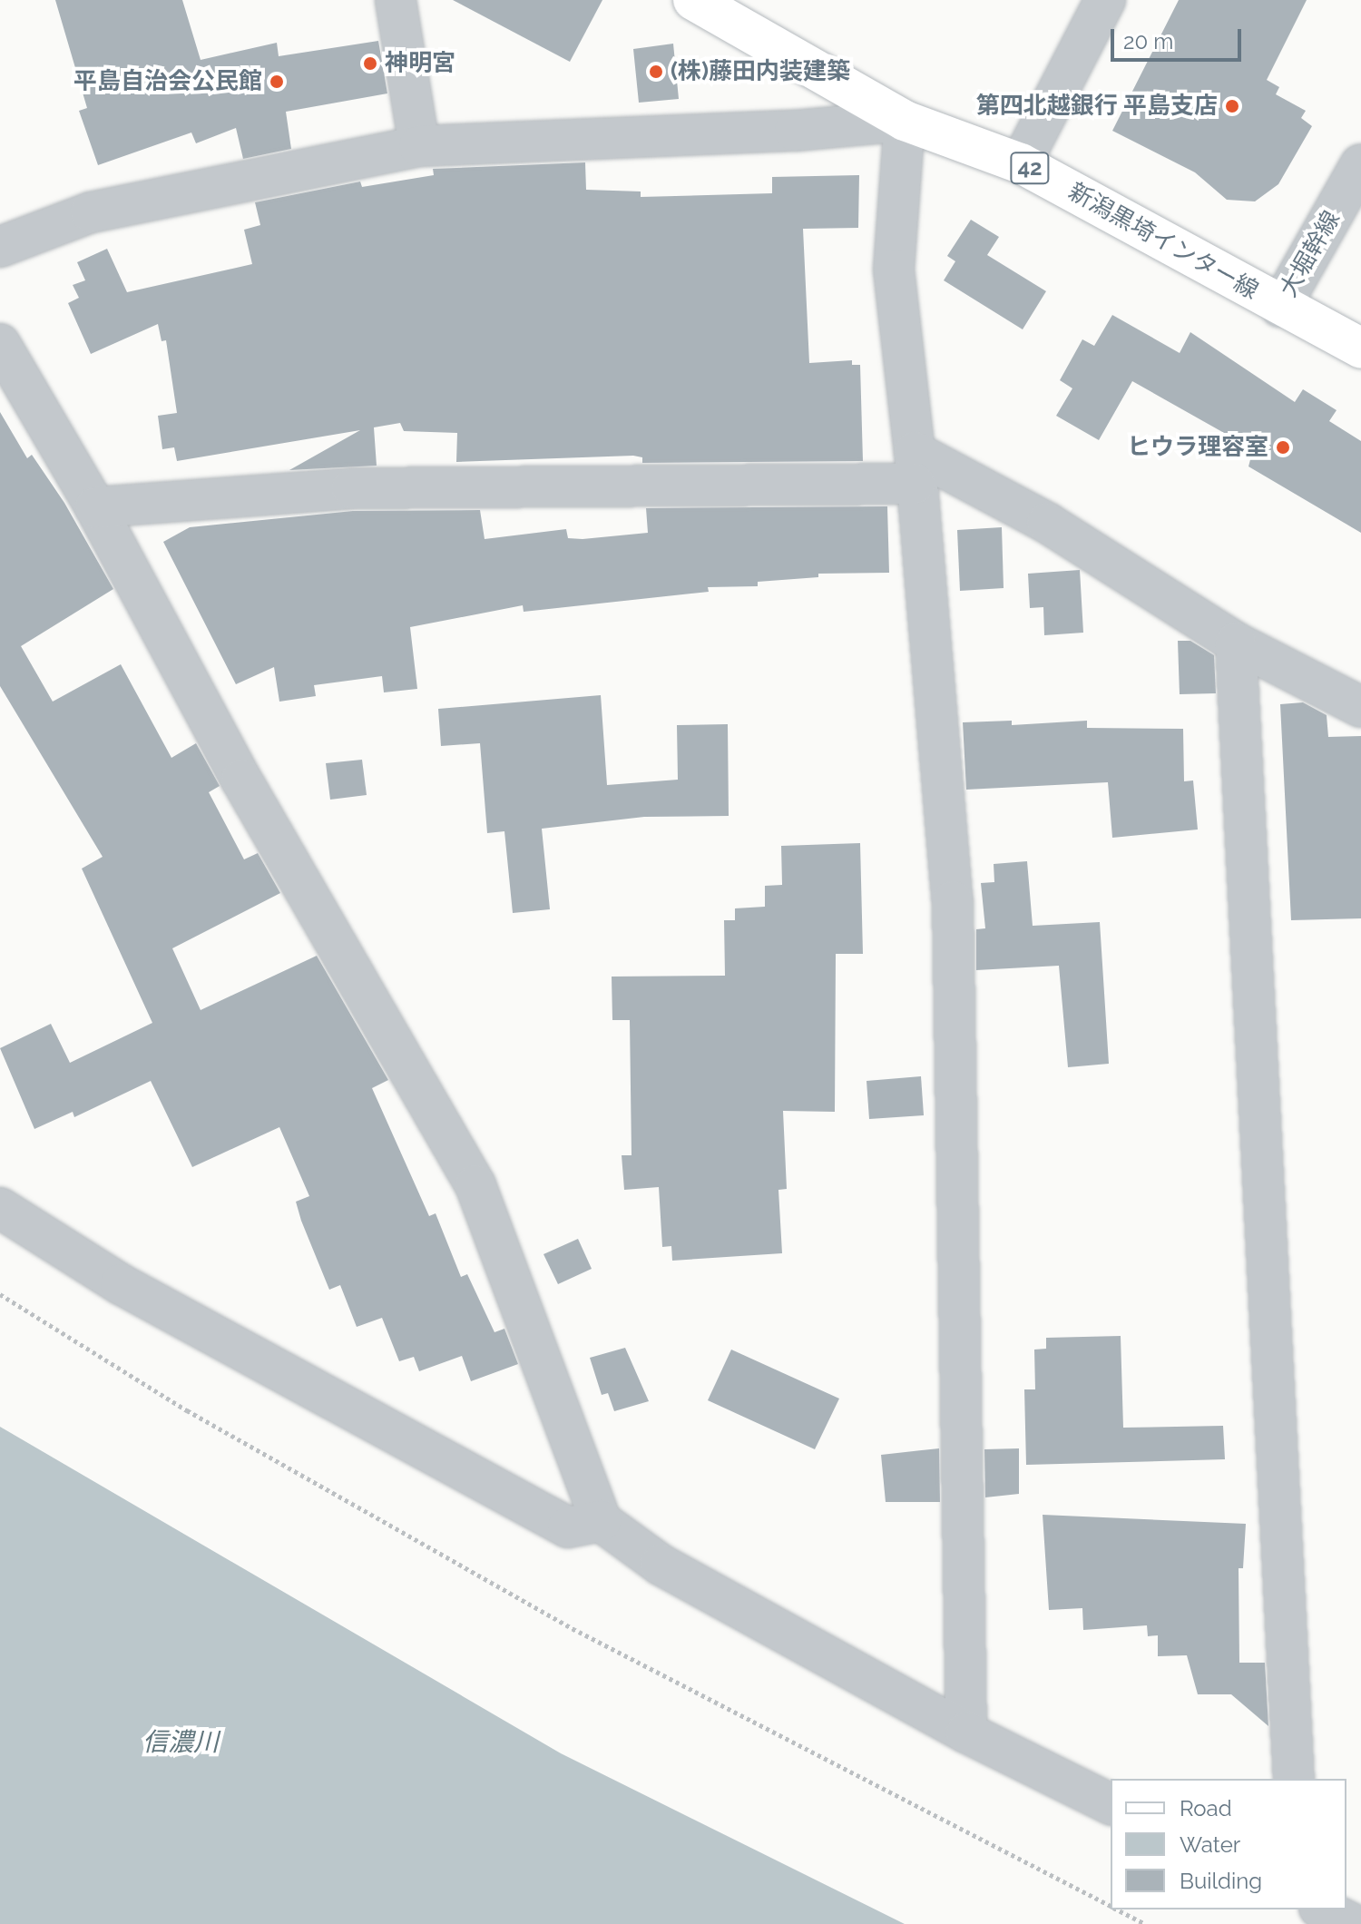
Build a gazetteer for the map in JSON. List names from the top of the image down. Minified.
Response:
{"streets":{"main road":["42","新潟黒埼インター線"],"street":["大堀幹線"]},"crossings":[["新潟黒埼インター線","大堀幹線"]],"water":["信濃川"],"places":["神明宮","(株)藤田内装建築","平島自治会公民館","第四北越銀行 平島支店","ヒウラ理容室"],"legend":["Road","Water","Building"],"scale_bar":"20 m"}
